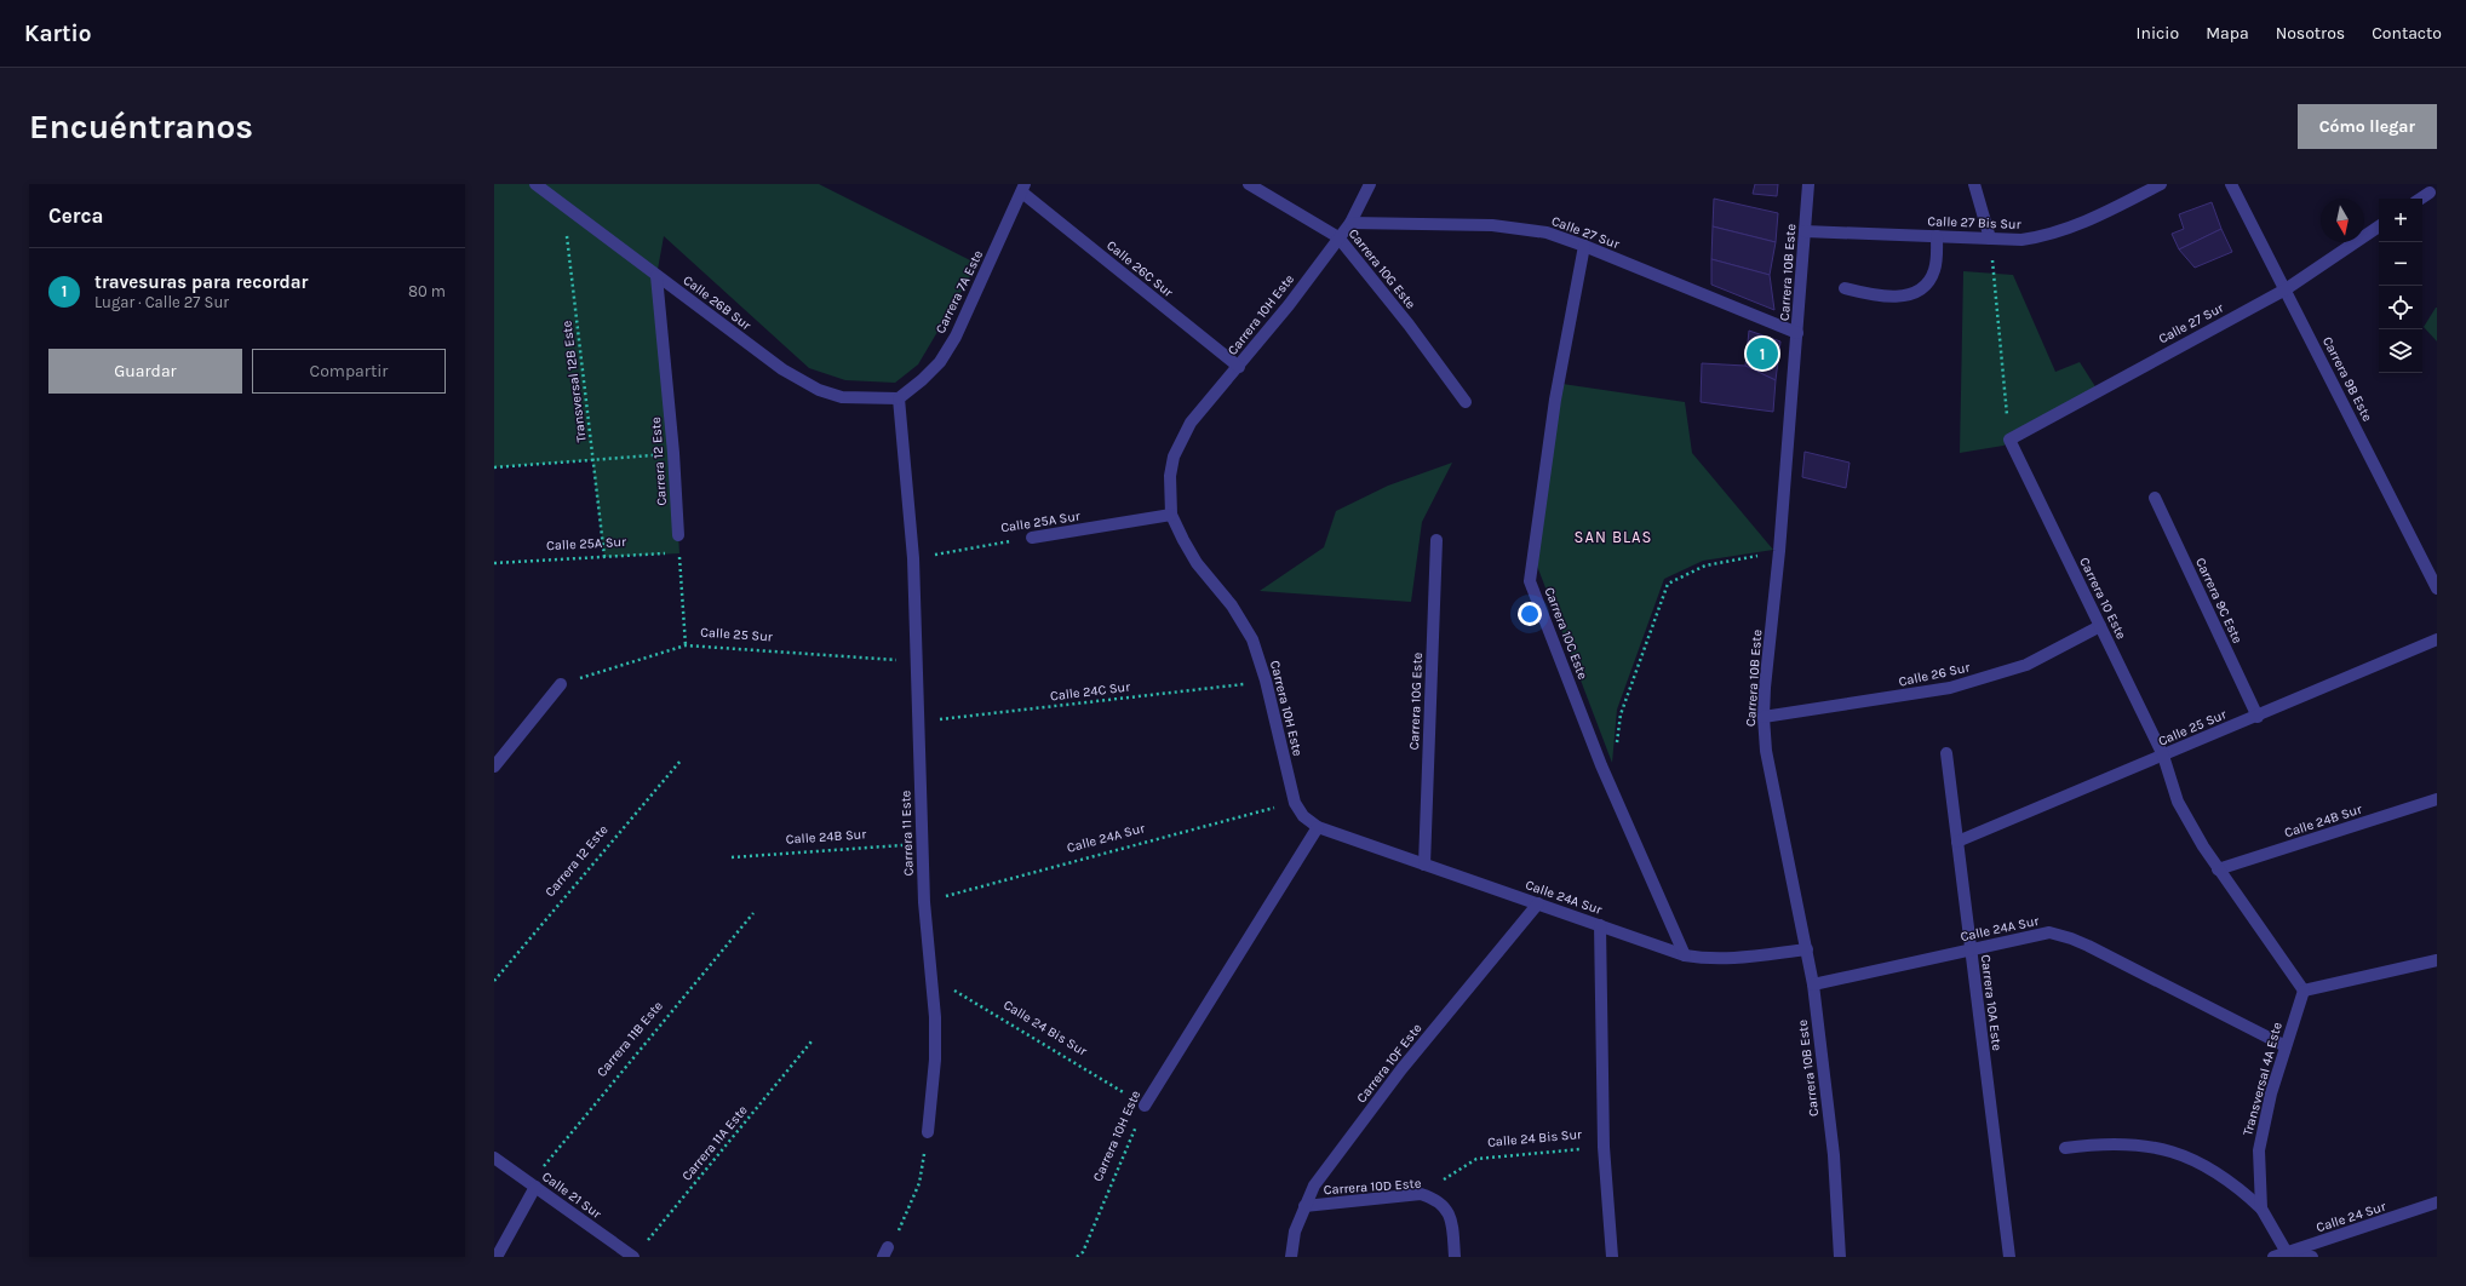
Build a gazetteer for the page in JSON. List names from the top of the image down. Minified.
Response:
{"streets":{"street":["Calle 27 Bis Sur","Calle 27 Sur","Calle 26C Sur","Carrera 10G Este","Carrera 10B Este","Carrera 7A Este","Calle 26B Sur","Carrera 10H Este","Carrera 9B Este","Carrera 12 Este","Calle 25A Sur","Carrera 10 Este","Carrera 9C Este","Carrera 10C Este","Calle 25 Sur","Calle 26 Sur","Calle 24B Sur","Carrera 11 Este","Calle 24A Sur","Carrera 10A Este","Carrera 10F Este","Transversal 4A Este","Carrera 10D Este","Calle 21 Sur","Calle 24 Sur"],"path":["Transversal 12B Este","Calle 24C Sur","Calle 24 Bis Sur","Carrera 11B Este","Carrera 11A Este"]},"crossings":[["Calle 27 Bis Sur","Carrera 10B Este"],["Calle 27 Sur","Carrera 10B Este"],["Calle 27 Sur","Carrera 10H Este"],["Calle 27 Sur","Carrera 9B Este"],["Calle 27 Sur","Carrera 10 Este"],["Calle 27 Sur","Carrera 10C Este"],["Calle 26C Sur","Carrera 7A Este"],["Calle 26C Sur","Carrera 10H Este"],["Carrera 10G Este","Carrera 10H Este"],["Carrera 10G Este","Calle 24A Sur"],["Carrera 10B Este","Calle 26 Sur"],["Carrera 10B Este","Calle 24A Sur"],["Carrera 7A Este","Calle 26B Sur"],["Carrera 7A Este","Carrera 11 Este"],["Calle 26B Sur","Transversal 12B Este"],["Calle 26B Sur","Carrera 12 Este"],["Calle 26B Sur","Carrera 11 Este"],["Carrera 10H Este","Calle 25A Sur"],["Carrera 10H Este","Calle 24C Sur"],["Carrera 10H Este","Calle 24A Sur"],["Carrera 10H Este","Calle 24 Bis Sur"],["Transversal 12B Este","Calle 25A Sur"],["Calle 25A Sur","Carrera 11 Este"],["Carrera 10 Este","Calle 25 Sur"],["Carrera 10 Este","Calle 26 Sur"],["Carrera 10 Este","Calle 24B Sur"],["Carrera 10 Este","Transversal 4A Este"],["Carrera 9C Este","Calle 25 Sur"],["Carrera 10C Este","Calle 24A Sur"],["Calle 25 Sur","Carrera 11 Este"],["Calle 25 Sur","Carrera 10A Este"],["Calle 24C Sur","Carrera 11 Este"],["Calle 24B Sur","Carrera 11 Este"],["Carrera 11 Este","Calle 24A Sur"],["Carrera 11 Este","Calle 24 Bis Sur"],["Calle 24A Sur","Carrera 10A Este"],["Calle 24A Sur","Carrera 10F Este"],["Calle 24A Sur","Transversal 4A Este"],["Calle 24 Bis Sur","Carrera 10D Este"],["Carrera 11B Este","Calle 21 Sur"],["Carrera 10F Este","Carrera 10D Este"],["Transversal 4A Este","Calle 24 Sur"]],"districts":["SAN BLAS"],"north":"bottom","page":{"header":"Kartio","nav":["Inicio","Mapa","Nosotros","Contacto"],"buttons":["Cómo llegar",["Guardar","Compartir"]],"title":"Encuéntranos","heading":"Cerca","map_buttons":["+","−"],"list":[{"mark":"1","name":"travesuras para recordar","note":"Lugar · Calle 27 Sur","value":"80 m"}],"pins":"1"}}
